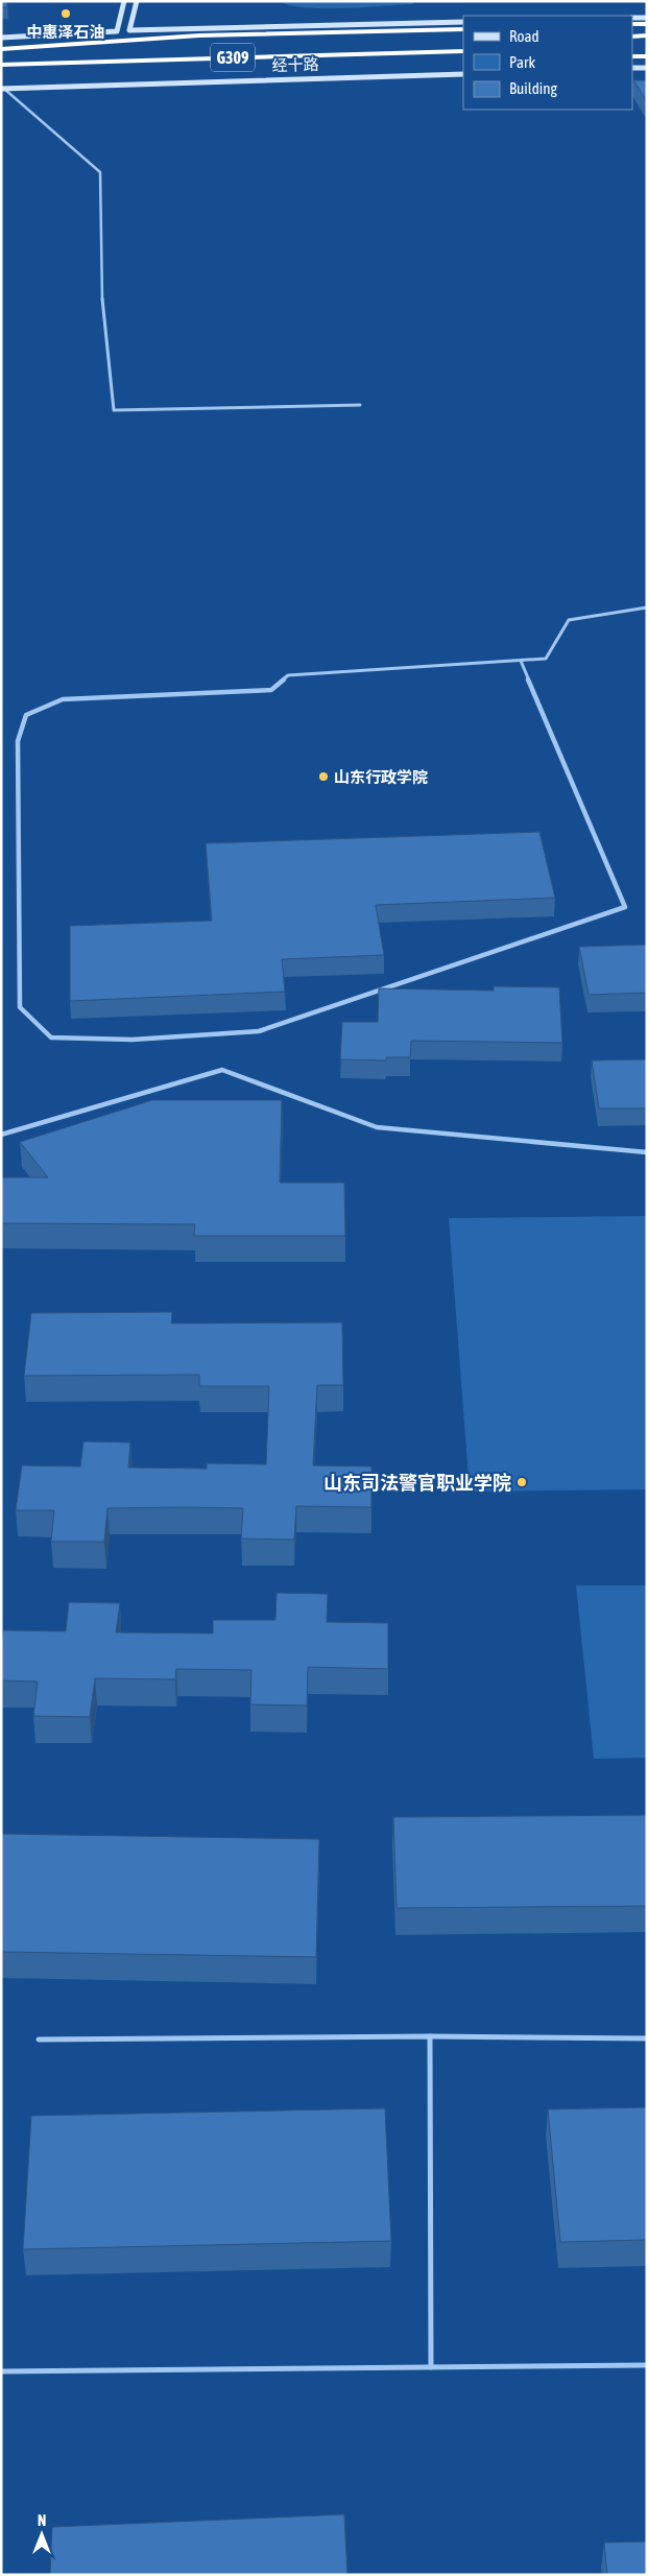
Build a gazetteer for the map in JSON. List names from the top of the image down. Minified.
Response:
{"streets":{"highway":["G309","经十路"]},"places":["中惠泽石油","山东行政学院","山东司法警官职业学院"],"legend":["Road","Park","Building"],"north":"top"}
